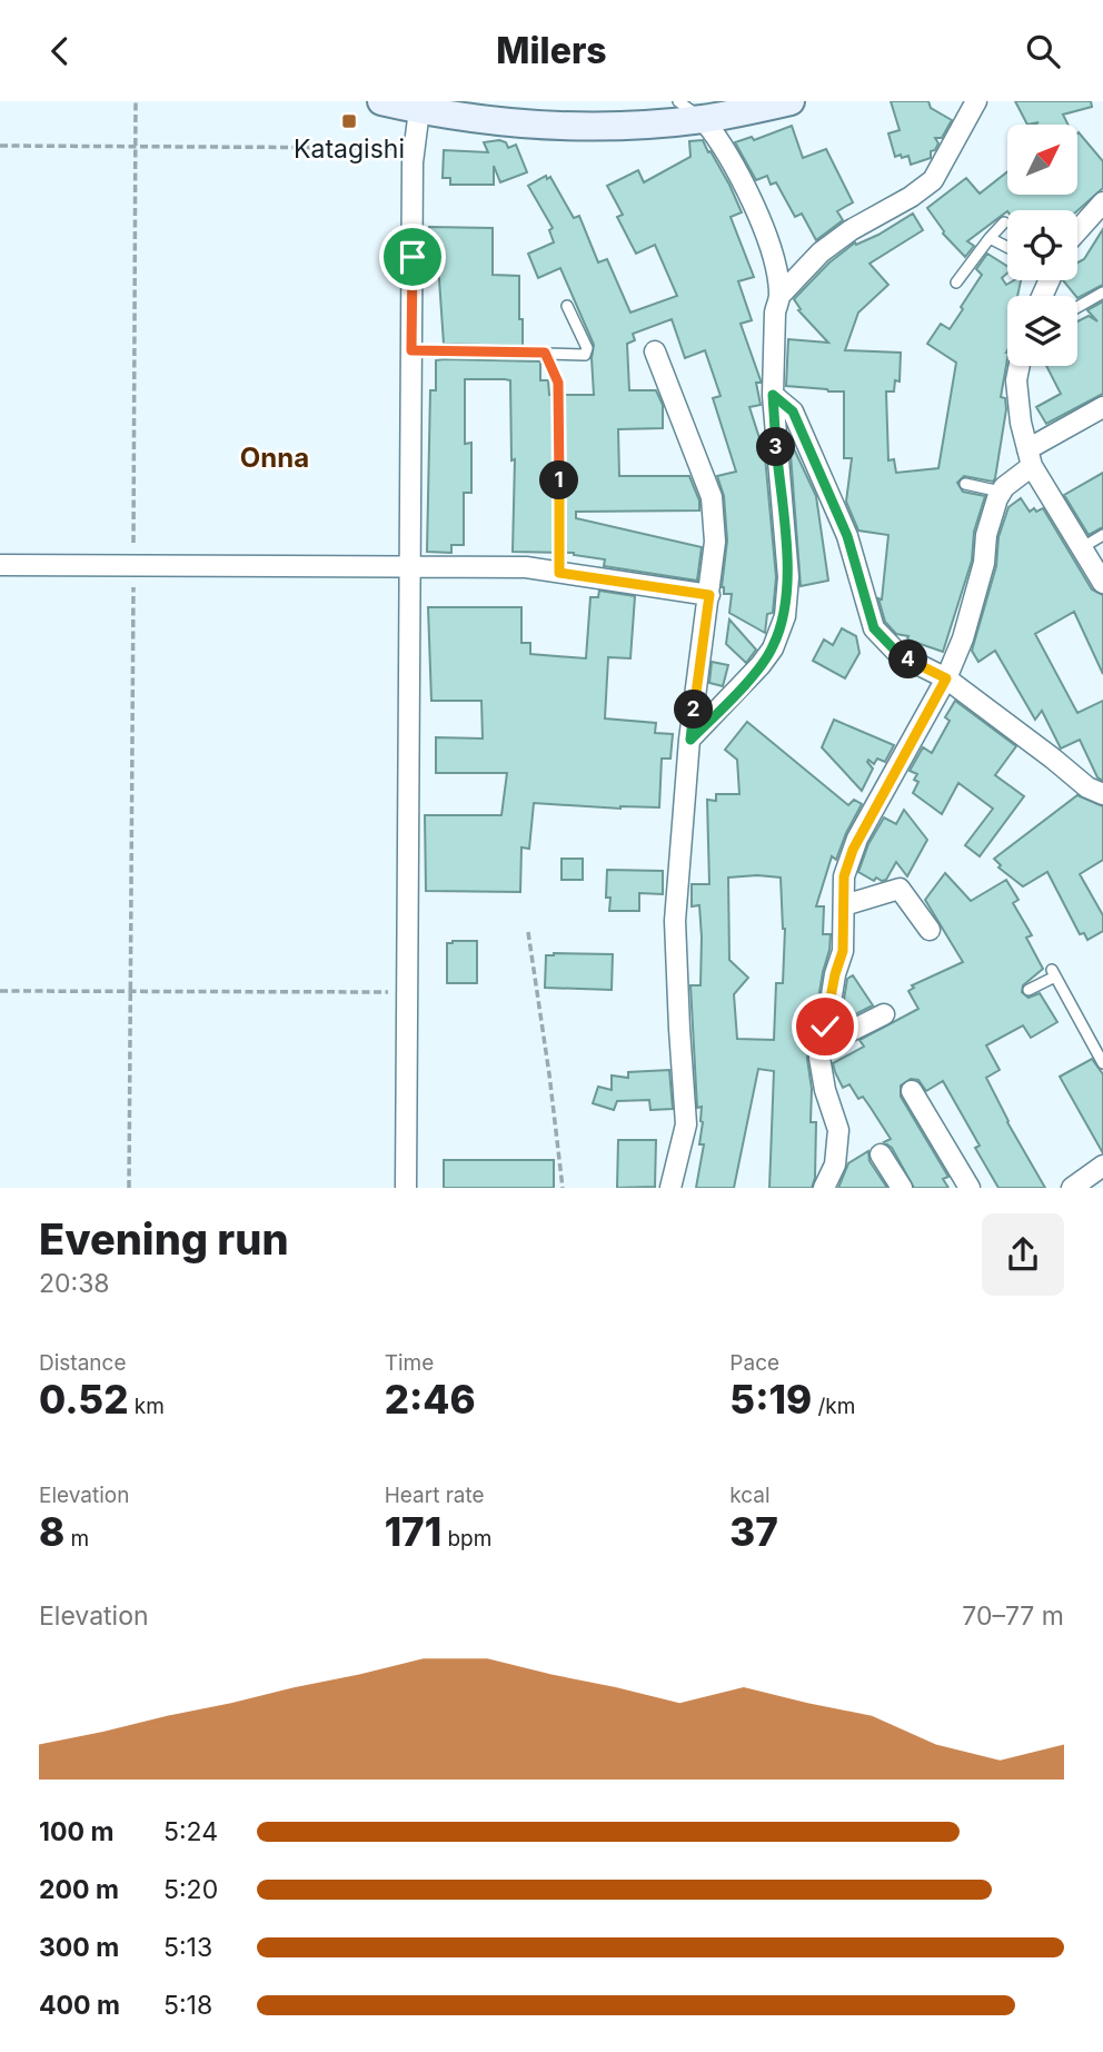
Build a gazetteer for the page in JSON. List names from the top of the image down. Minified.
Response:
{"districts":["Onna"],"places":{"transit":["Katagishi"]},"north":"top right","page":{"header":"Milers","pins":["3","1","4","2"],"heading":["Evening run","20:38"],"stats":[["Distance","0.52 km"],["Time","2:46"],["Pace","5:19 /km"],["Elevation","8 m"],["Heart rate","171 bpm"],["kcal","37"]],"chart":["Elevation","70–77 m"],"list":[{"name":"100 m","note":"5:24"},{"name":"200 m","note":"5:20"},{"name":"300 m","note":"5:13"},{"name":"400 m","note":"5:18"}]}}
